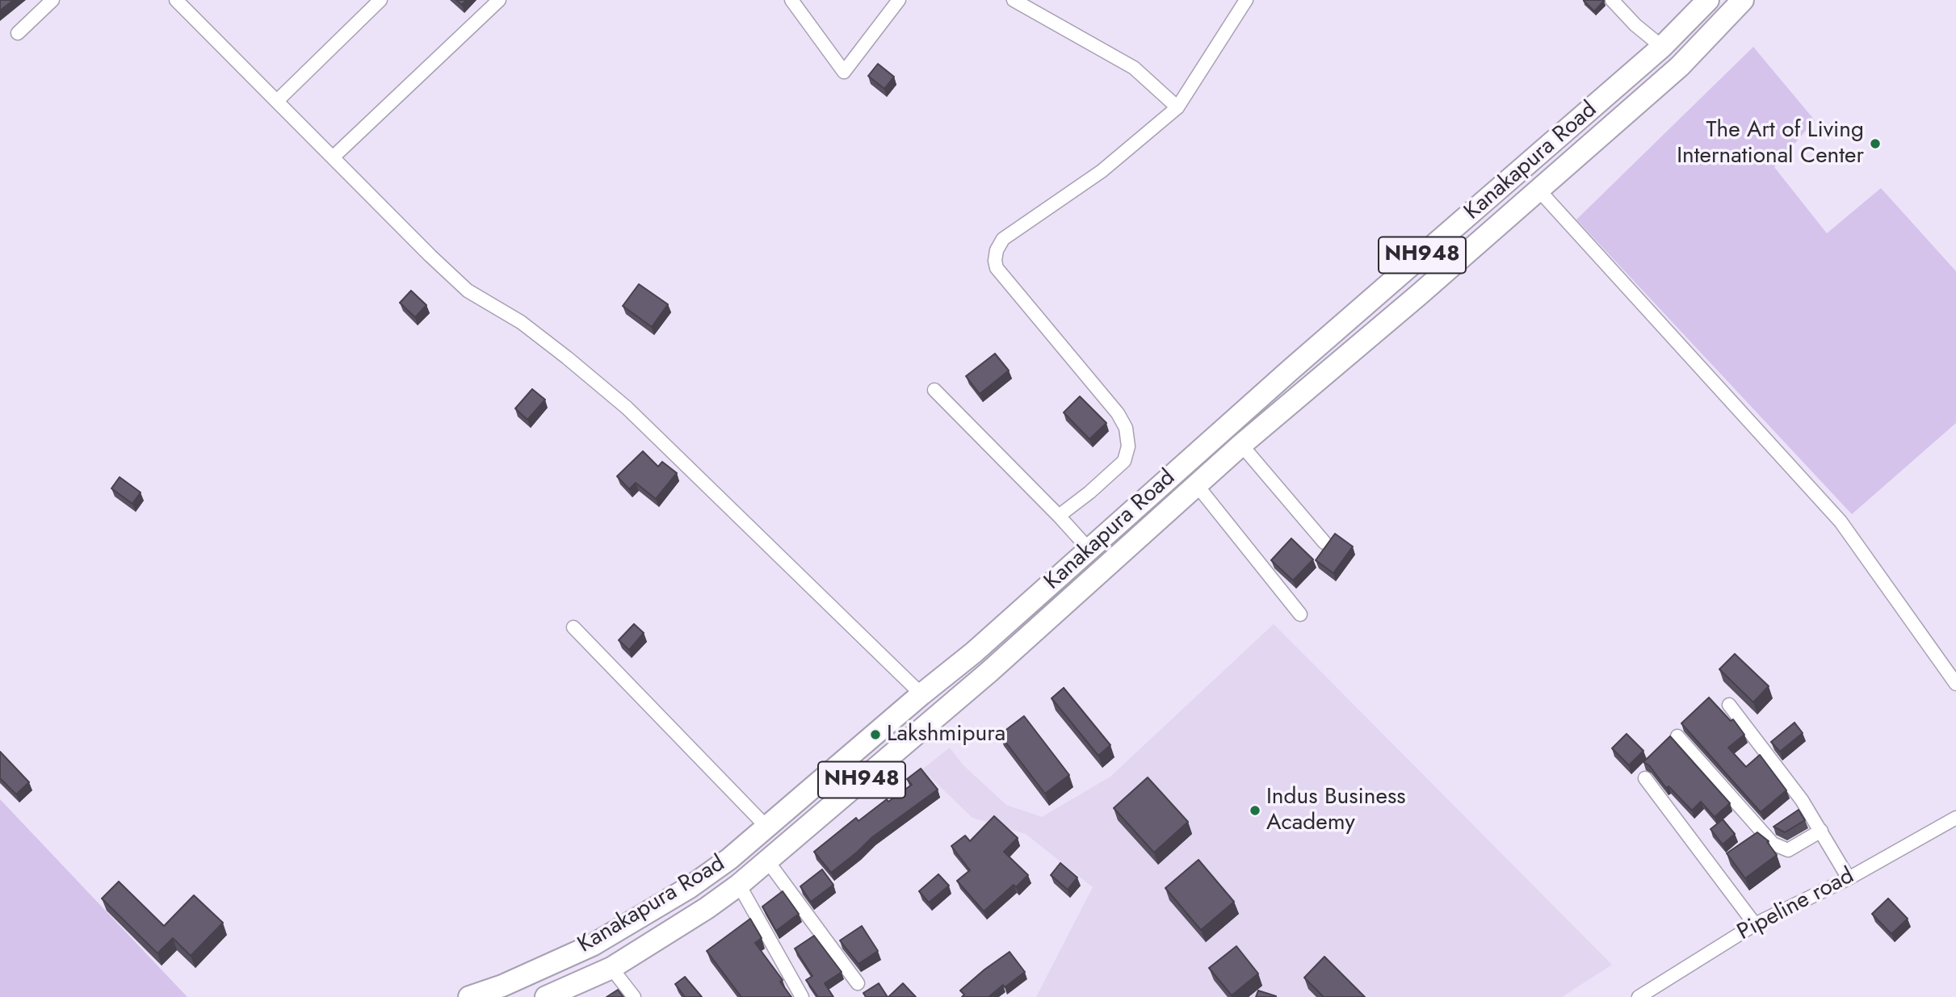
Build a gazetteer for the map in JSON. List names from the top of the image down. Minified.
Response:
{"streets":{"highway":["Kanakapura Road","NH948"],"street":["Pipeline road"]},"places":["The Art of Living International Center","Lakshmipura","Indus Business Academy"]}
